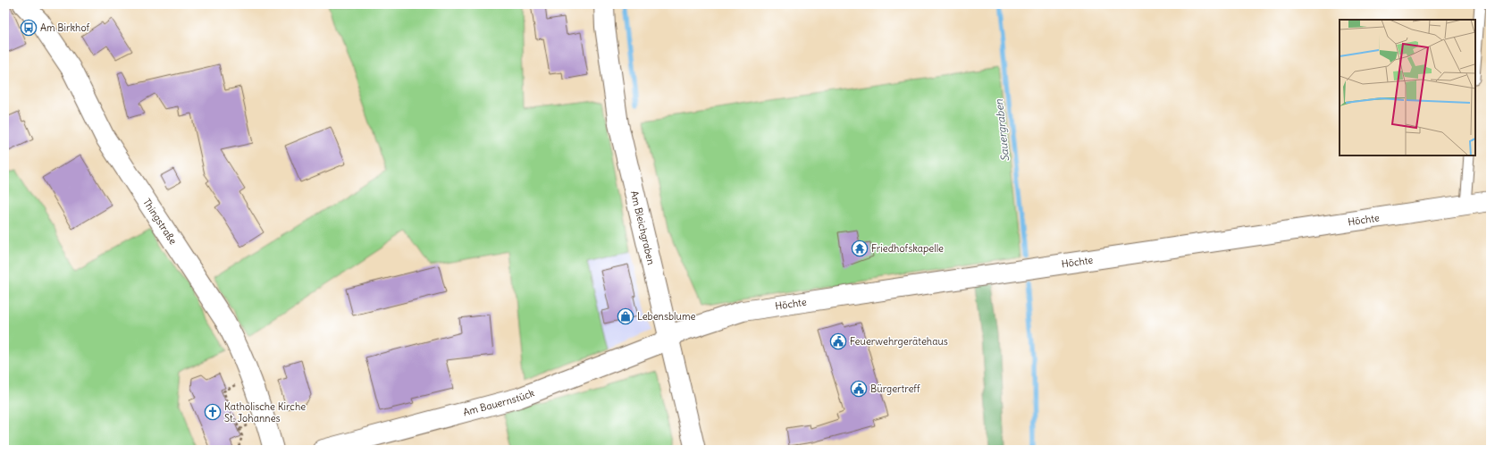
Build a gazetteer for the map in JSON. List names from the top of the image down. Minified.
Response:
{"streets":{"street":["Höchte","Thingstraße","Am Bleichgraben","Am Bauernstück"]},"crossings":[["Höchte","Am Bleichgraben"],["Höchte","Am Bauernstück"],["Am Bleichgraben","Am Bauernstück"]],"water":["Sauergraben"],"places":{"bus stop":["Am Birkhof"],"temple":["Friedhofskapelle"],"shop":["Lebensblume"],"public building":["Feuerwehrgerätehaus","Bürgertreff"],"church":["Katholische Kirche St. Johannes"]}}
